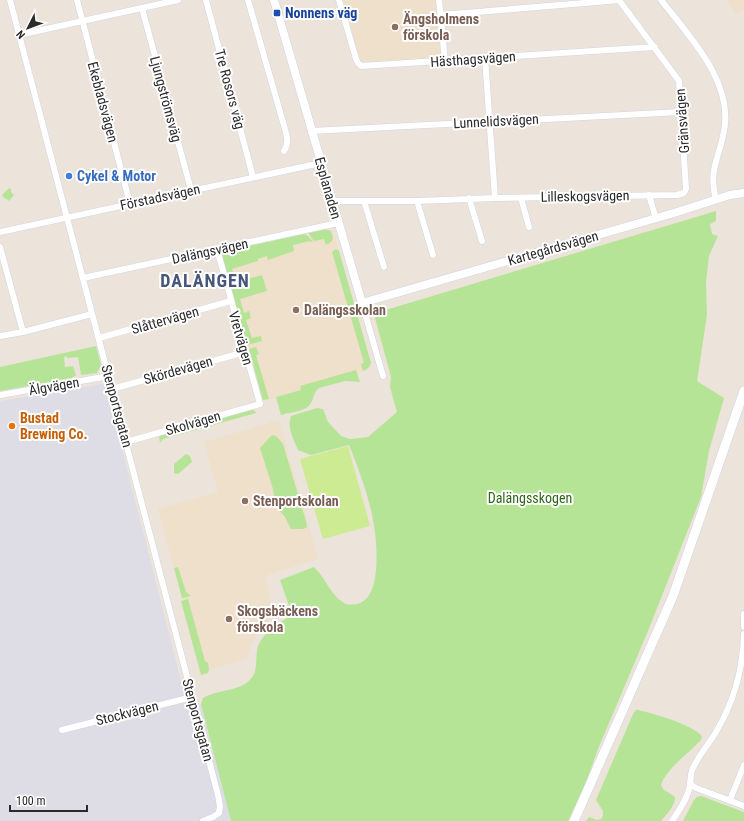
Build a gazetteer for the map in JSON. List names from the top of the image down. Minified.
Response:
{"streets":{"street":["Hästhagsvägen","Tre Rosors väg","Ljungströmsväg","Ekebladsvägen","Lunnelidsvägen","Gränsvägen","Esplanaden","Lilleskogsvägen","Förstadsvägen","Kartegårdsvägen","Dalängsvägen","Slåttervägen","Vretvägen","Skördevägen","Älgvägen","Stenportsgatan","Skolvägen","Stockvägen"]},"crossings":[["Hästhagsvägen","Gränsvägen"],["Tre Rosors väg","Förstadsvägen"],["Ljungströmsväg","Förstadsvägen"],["Ekebladsvägen","Förstadsvägen"],["Lunnelidsvägen","Gränsvägen"],["Lunnelidsvägen","Esplanaden"],["Gränsvägen","Lilleskogsvägen"],["Esplanaden","Lilleskogsvägen"],["Esplanaden","Förstadsvägen"],["Esplanaden","Kartegårdsvägen"],["Esplanaden","Dalängsvägen"],["Lilleskogsvägen","Kartegårdsvägen"],["Förstadsvägen","Stenportsgatan"],["Dalängsvägen","Vretvägen"],["Dalängsvägen","Stenportsgatan"],["Slåttervägen","Vretvägen"],["Slåttervägen","Stenportsgatan"],["Vretvägen","Skördevägen"],["Vretvägen","Skolvägen"],["Skördevägen","Stenportsgatan"],["Älgvägen","Stenportsgatan"],["Stenportsgatan","Skolvägen"],["Stenportsgatan","Stockvägen"]],"districts":["DALÄNGEN"],"parks":["Dalängsskogen"],"places":{"transit":["Nonnens väg"],"other":["Ängsholmens förskola","Cykel & Motor","Dalängsskolan","Bustad Brewing Co.","Stenportskolan","Skogsbäckens förskola"]},"scale_bar":"100 m","north":"bottom left"}
